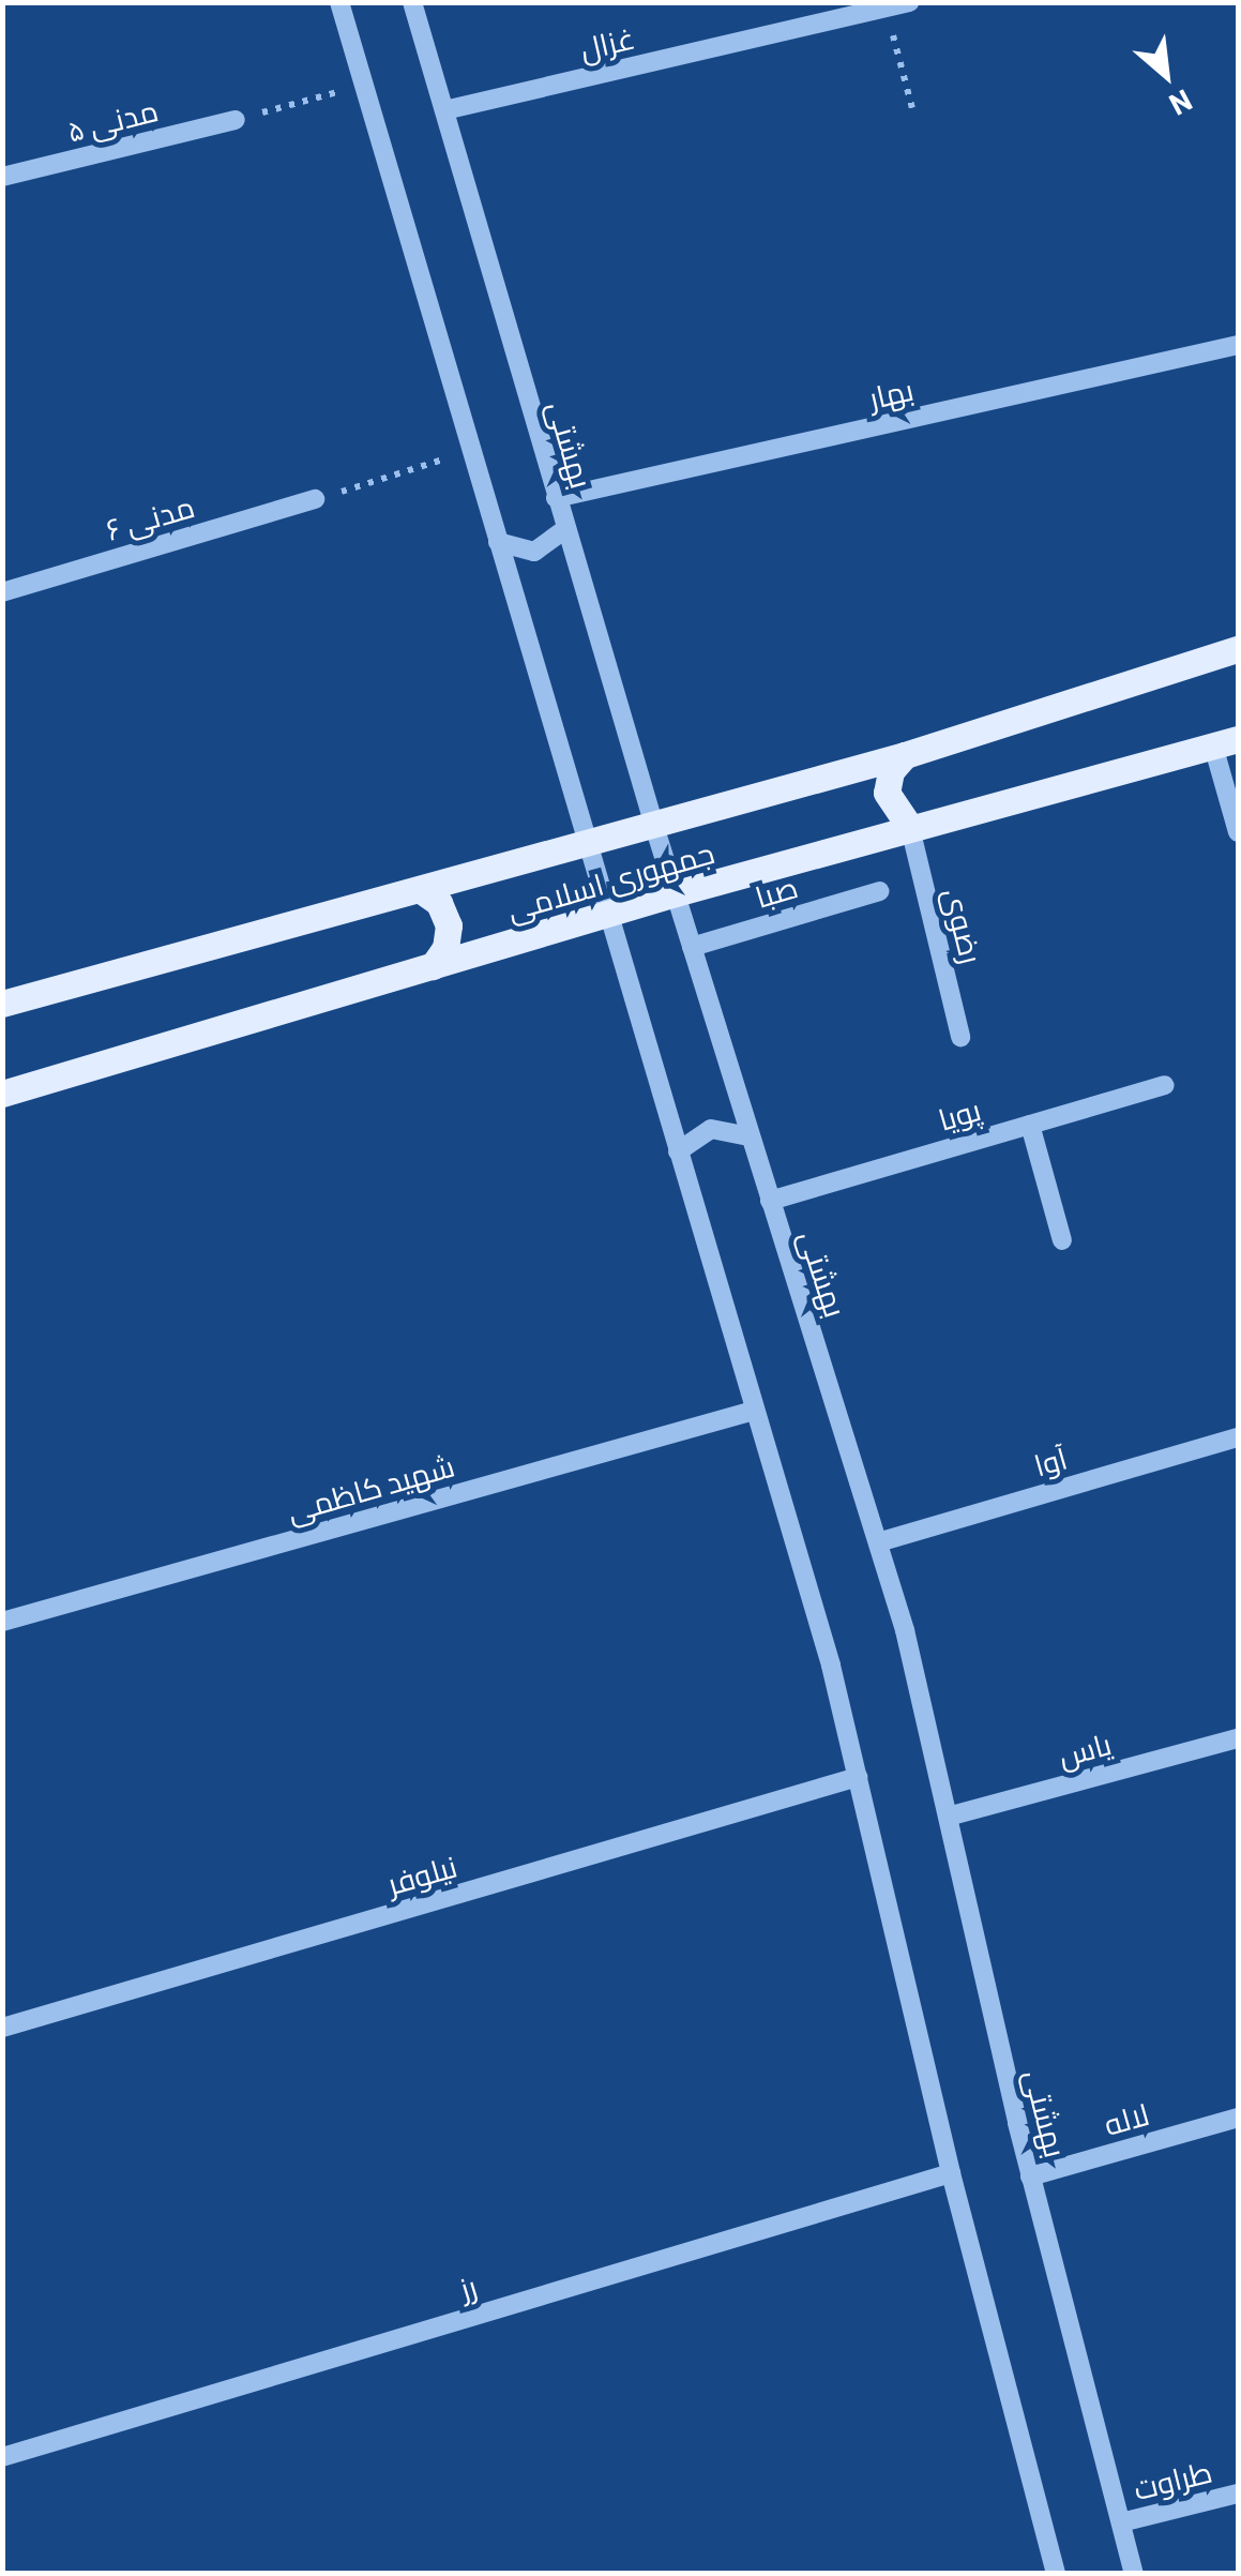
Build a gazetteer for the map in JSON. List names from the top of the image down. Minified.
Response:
{"streets":{"main road":["جمهوری اسلامی"],"street":["غزال","مدنی ۵","بهار","بهشتی","مدنی ۶","صبا","رضوی","پویا","آوا","شهید کاظمی","یاس","نیلوفر","لاله","رز","طراوت"]},"crossings":[["غزال","بهشتی"],["بهار","بهشتی"],["بهشتی","جمهوری اسلامی"],["بهشتی","صبا"],["بهشتی","پویا"],["بهشتی","آوا"],["بهشتی","یاس"],["بهشتی","لاله"],["بهشتی","طراوت"],["جمهوری اسلامی","رضوی"]],"north":"bottom right"}
